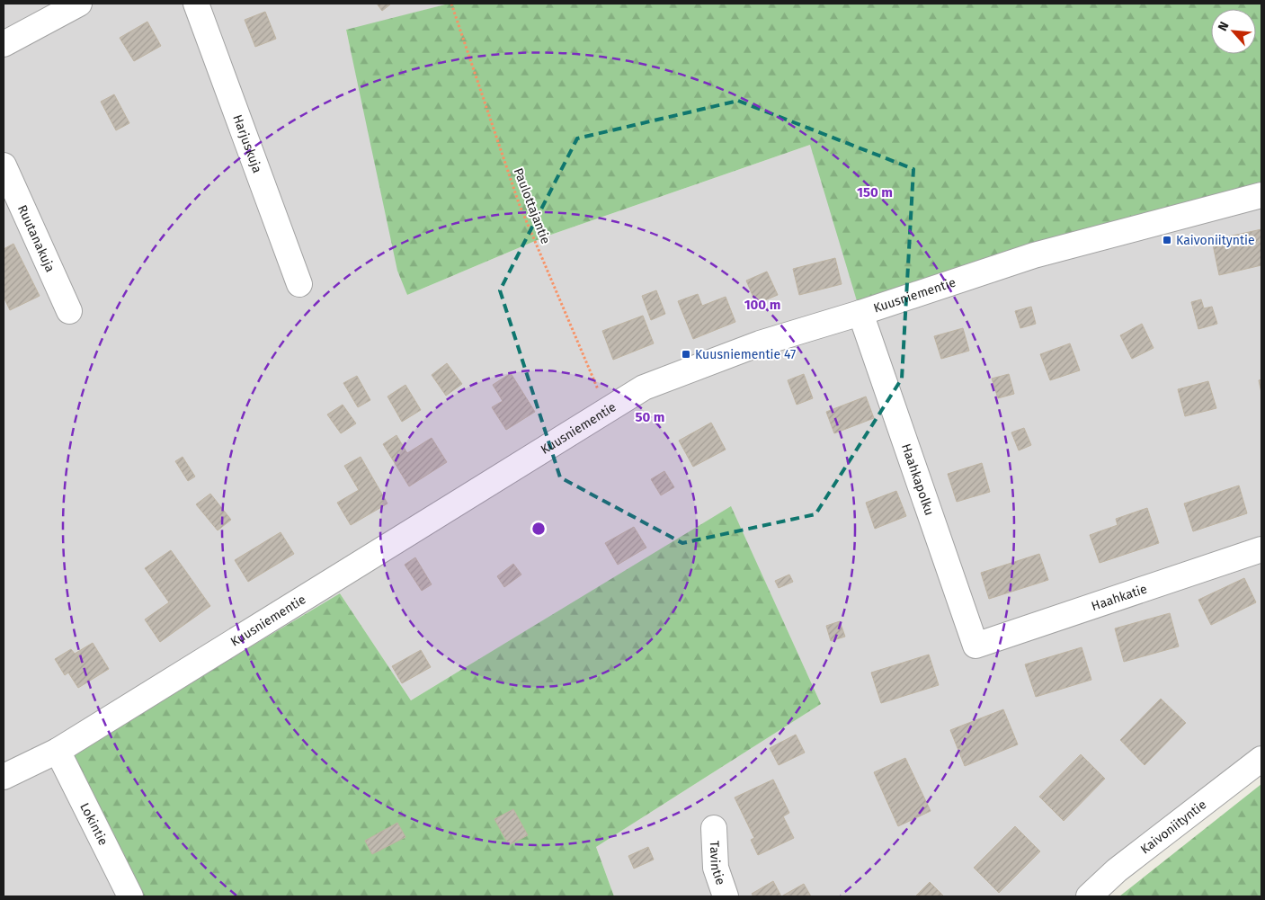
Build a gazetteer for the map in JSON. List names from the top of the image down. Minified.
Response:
{"streets":{"street":["Harjuskuja","Ruutanakuja","Kuusniementie","Haahkapolku","Haahkatie","Lokintie","Kaivoniityntie","Tavintie"],"path":["Paulottajantie"]},"crossings":[["Paulottajantie","Kuusniementie"],["Kuusniementie","Haahkapolku"],["Kuusniementie","Lokintie"],["Haahkapolku","Haahkatie"]],"places":{"transit":["Kaivoniityntie","Kuusniementie 47"]},"north":"top left","rings":["150 m","100 m","50 m"]}
